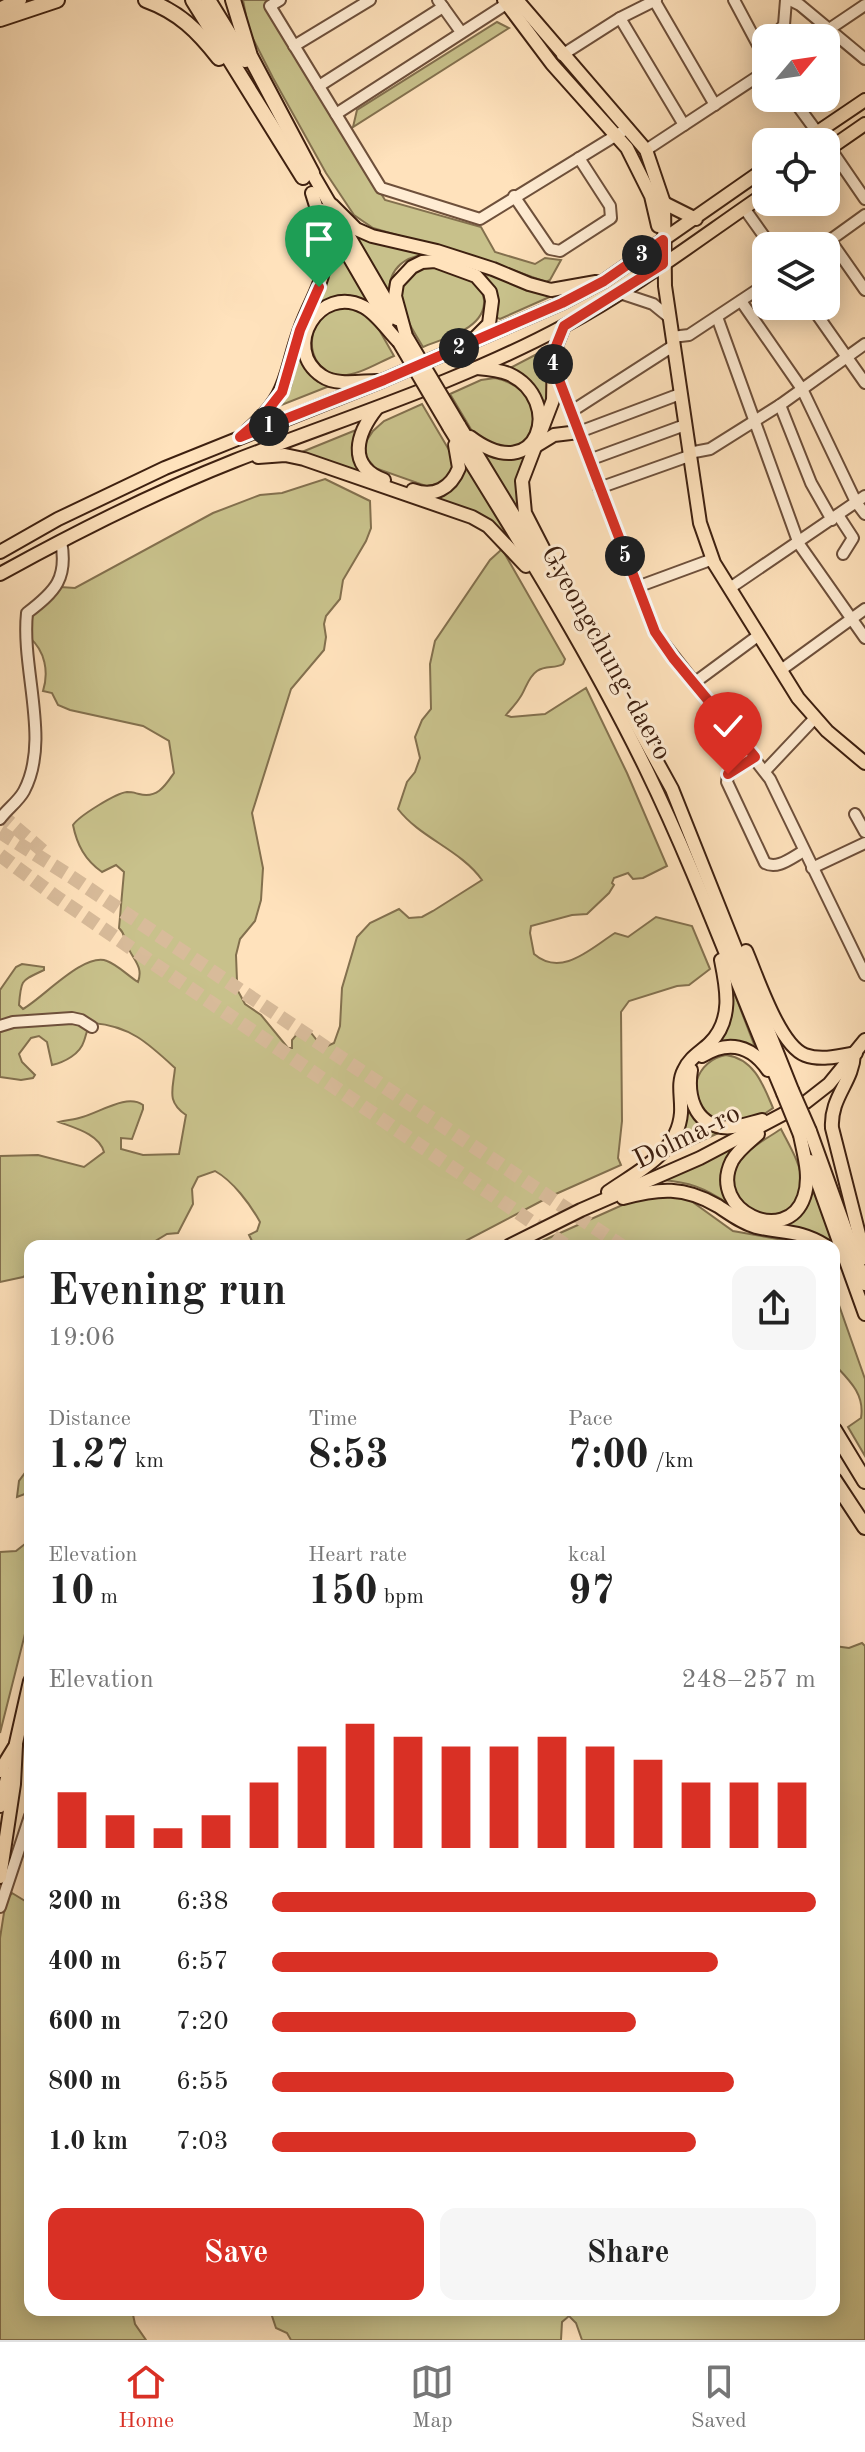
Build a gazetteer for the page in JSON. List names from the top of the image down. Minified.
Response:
{"streets":{"main road":["Gyeongchung-daero","Dolma-ro"]},"north":"top right","page":{"pins":["3","2","4","1","5"],"heading":["Evening run","19:06"],"stats":[["Distance","1.27 km"],["Time","8:53"],["Pace","7:00 /km"],["Elevation","10 m"],["Heart rate","150 bpm"],["kcal","97"]],"chart":["Elevation","248–257 m"],"list":[{"name":"200 m","note":"6:38"},{"name":"400 m","note":"6:57"},{"name":"600 m","note":"7:20"},{"name":"800 m","note":"6:55"},{"name":"1.0 km","note":"7:03"}],"buttons":["Save","Share"],"tabs":["Home","Map","Saved"]}}
